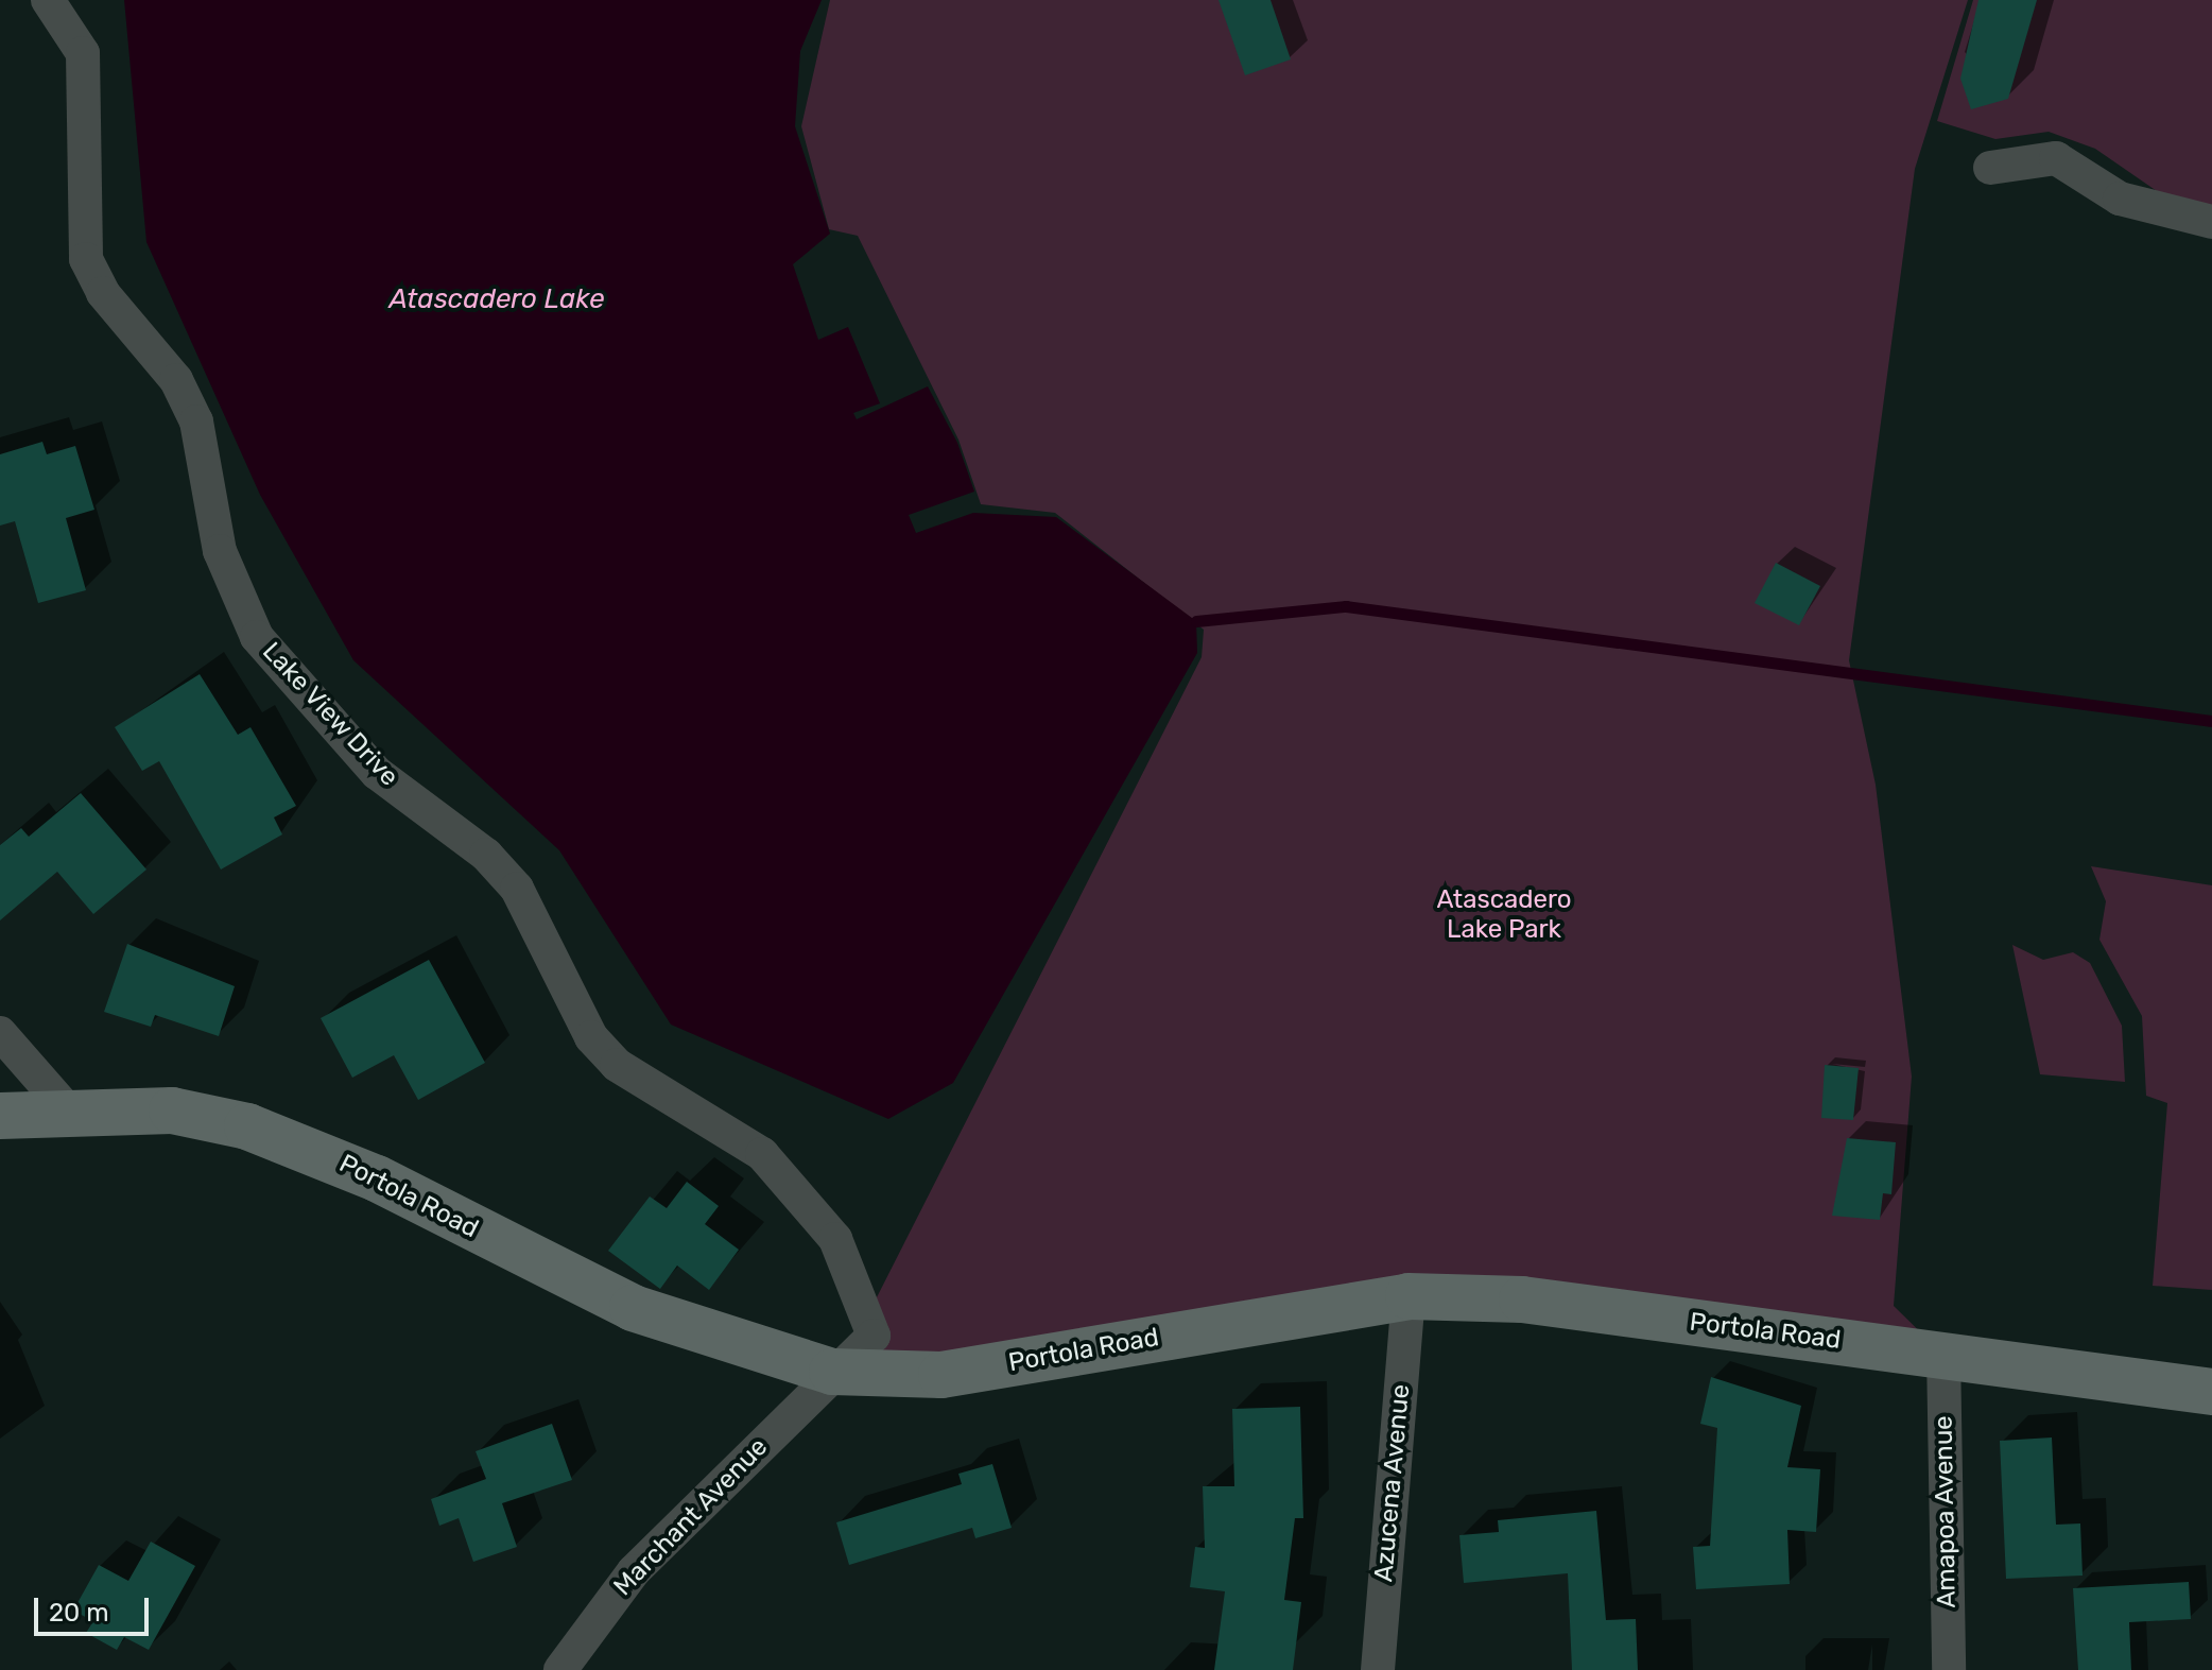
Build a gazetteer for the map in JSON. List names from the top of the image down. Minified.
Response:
{"streets":{"street":["Lake View Drive","Portola Road","Azucena Avenue","Amapoa Avenue","Marchant Avenue"]},"crossings":[["Lake View Drive","Portola Road"],["Lake View Drive","Marchant Avenue"],["Portola Road","Azucena Avenue"],["Portola Road","Amapoa Avenue"],["Portola Road","Marchant Avenue"]],"water":["Atascadero Lake"],"parks":["Atascadero Lake Park"],"scale_bar":"20 m"}
